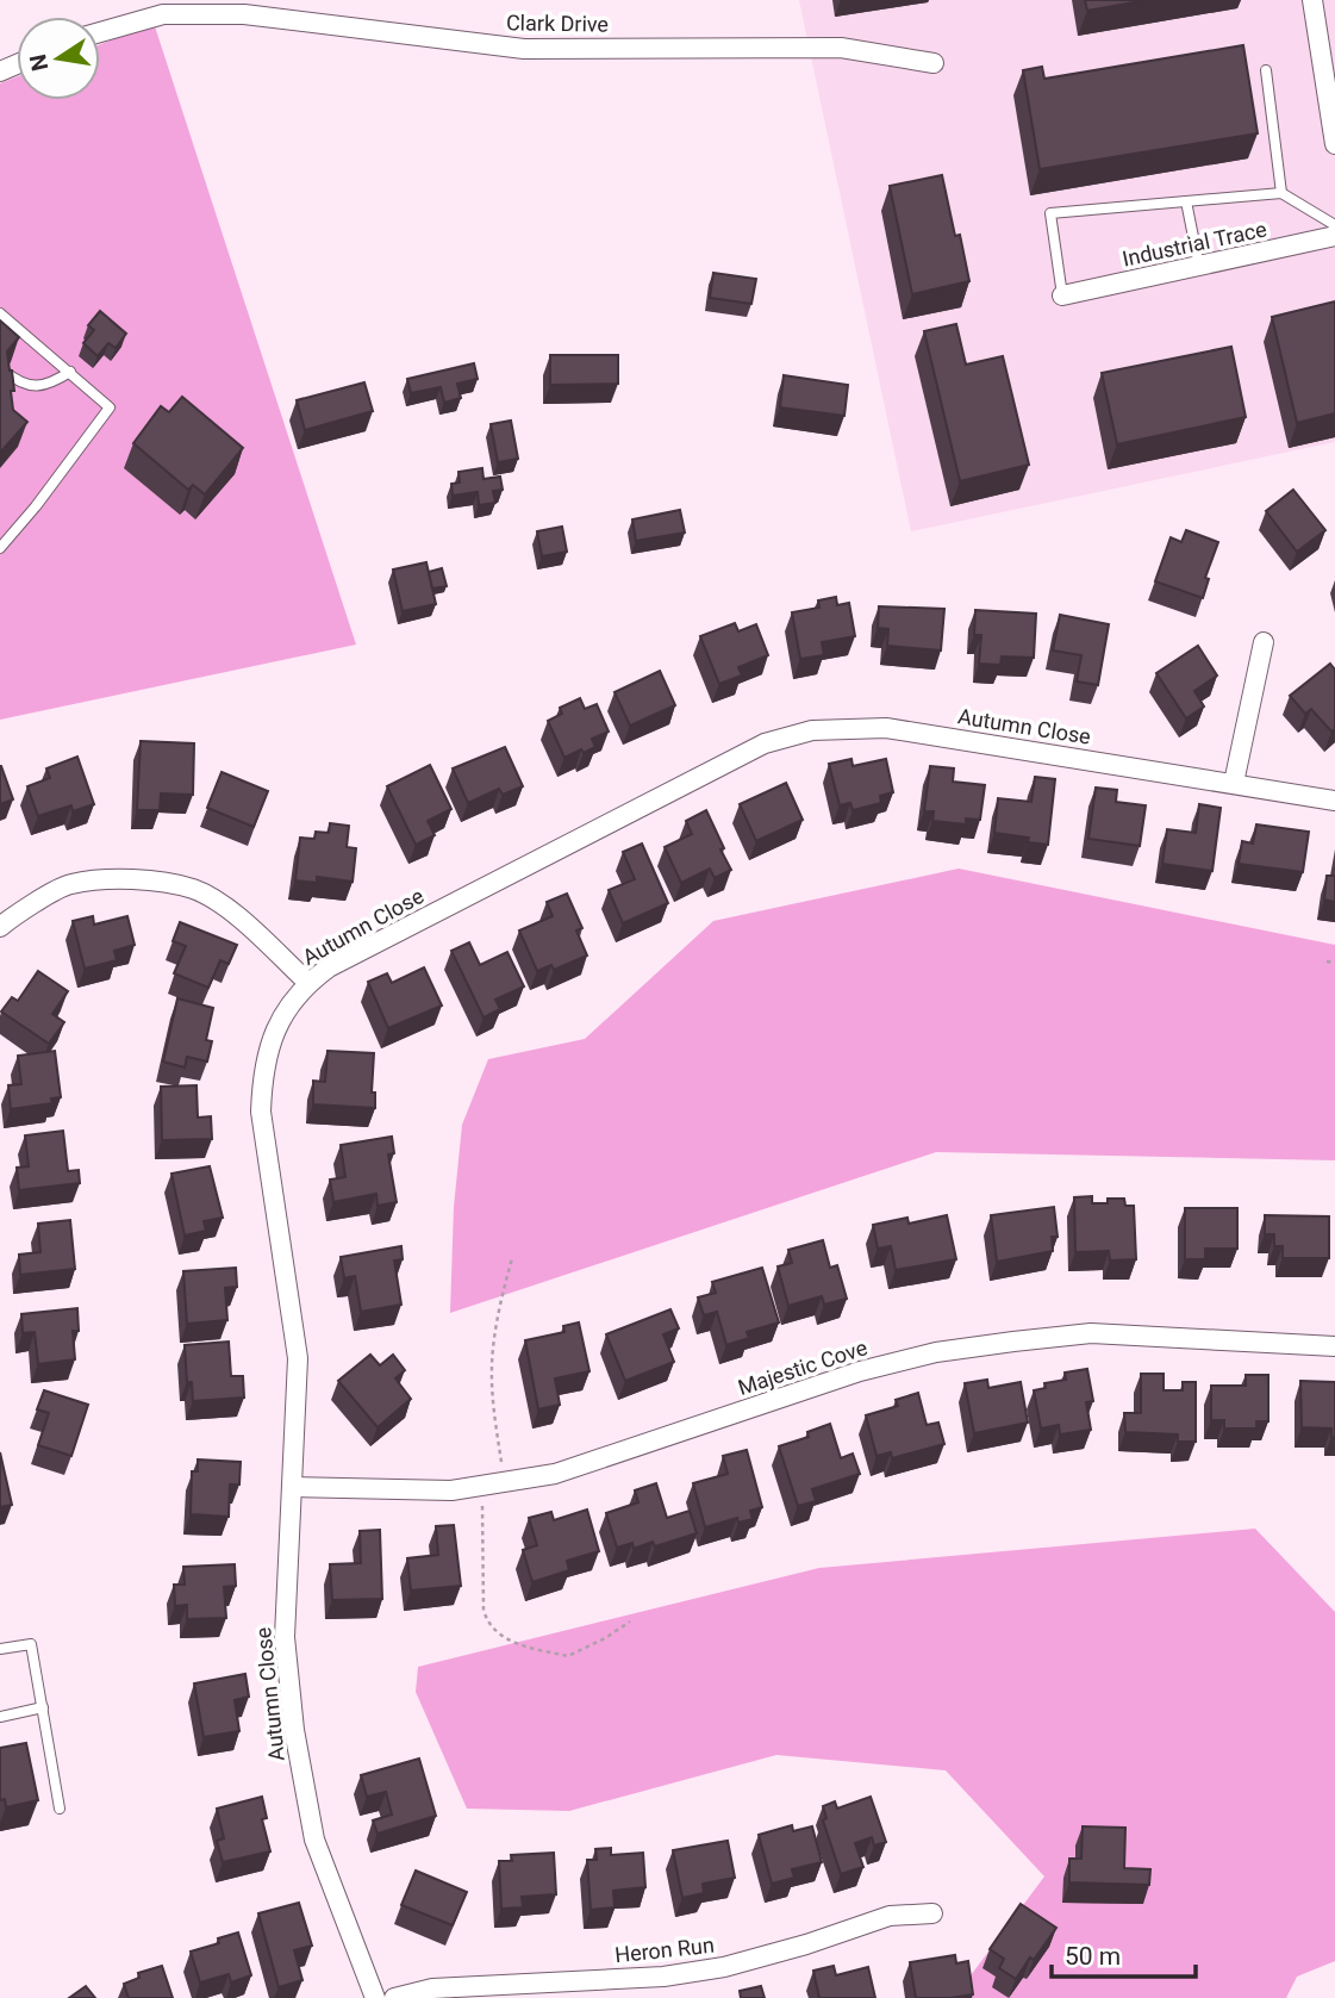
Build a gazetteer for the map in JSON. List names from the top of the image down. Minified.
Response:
{"streets":{"street":["Clark Drive","Industrial Trace","Autumn Close","Majestic Cove","Heron Run"]},"crossings":[["Autumn Close","Majestic Cove"]],"scale_bar":"50 m","north":"left"}
